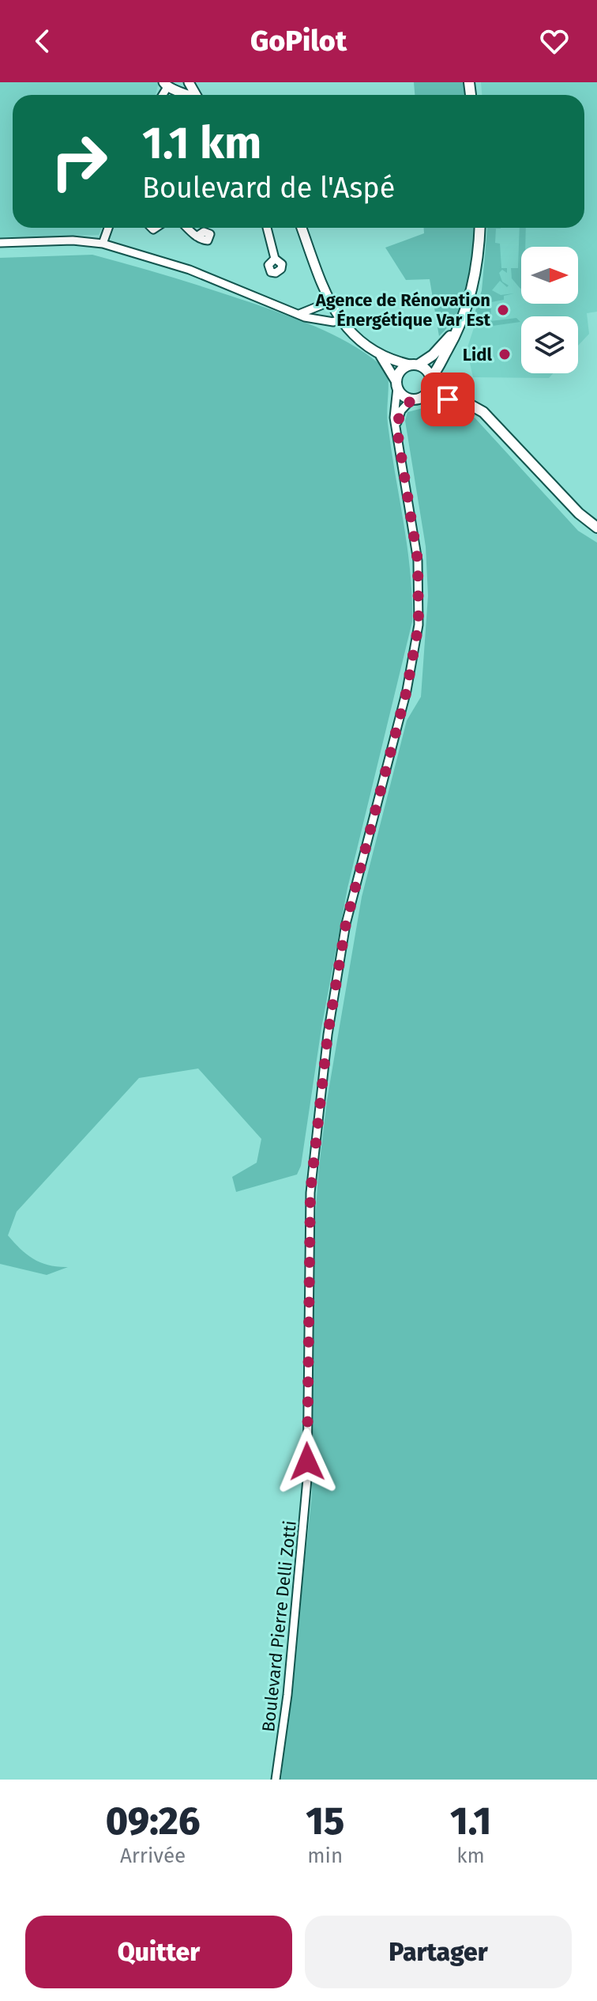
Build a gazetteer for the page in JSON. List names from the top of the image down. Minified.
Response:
{"streets":{"street":["Boulevard Pierre Delli Zotti"]},"places":["Agence de Rénovation Énergétique Var Est","Lidl"],"north":"right","page":{"header":"GoPilot","turn":["1.1 km","Boulevard de l'Aspé"],"eta":["09:26","Arrivée","15","min","1.1","km"],"buttons":["Quitter","Partager"]}}
